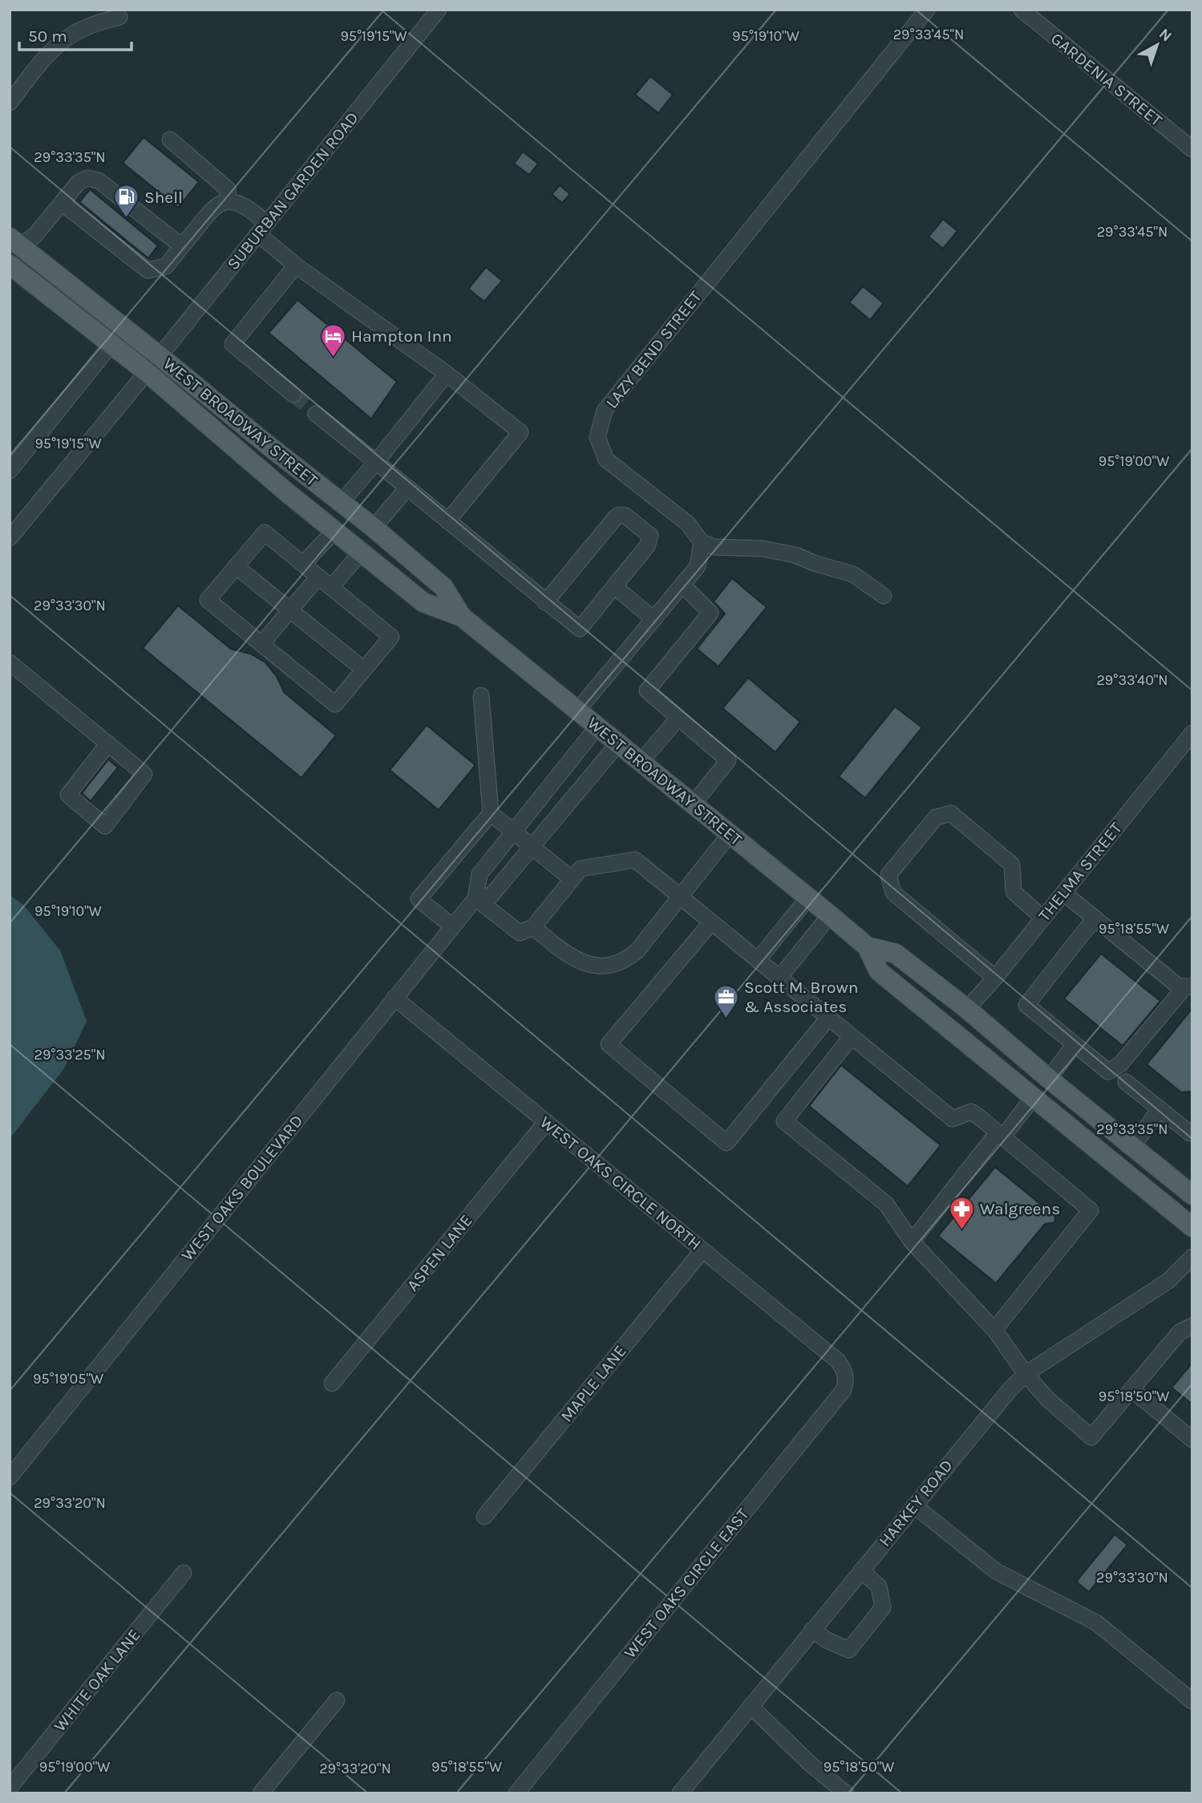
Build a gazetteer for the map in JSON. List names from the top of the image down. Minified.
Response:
{"streets":{"main road":["WEST BROADWAY STREET"],"street":["GARDENIA STREET","SUBURBAN GARDEN ROAD","LAZY BEND STREET","THELMA STREET","WEST OAKS CIRCLE NORTH","WEST OAKS BOULEVARD","ASPEN LANE","MAPLE LANE","HARKEY ROAD","WEST OAKS CIRCLE EAST","WHITE OAK LANE"]},"crossings":[["SUBURBAN GARDEN ROAD","WEST BROADWAY STREET"],["WEST BROADWAY STREET","THELMA STREET"],["WEST BROADWAY STREET","WEST OAKS BOULEVARD"],["WEST OAKS CIRCLE NORTH","WEST OAKS BOULEVARD"],["WEST OAKS CIRCLE NORTH","ASPEN LANE"],["WEST OAKS CIRCLE NORTH","MAPLE LANE"],["WEST OAKS CIRCLE NORTH","WEST OAKS CIRCLE EAST"]],"places":{"fuel station":["Shell"],"hotel":["Hampton Inn"],"office":["Scott M. Brown & Associates"],"pharmacy":["Walgreens"]},"scale_bar":"50 m","north":"top right","coordinates":["29°33'45\"N","95°19'15\"W","95°19'10\"W","29°33'35\"N","95°19'00\"W","29°33'30\"N","29°33'40\"N","95°18'55\"W","29°33'25\"N","95°19'05\"W","95°18'50\"W","29°33'20\"N"]}
